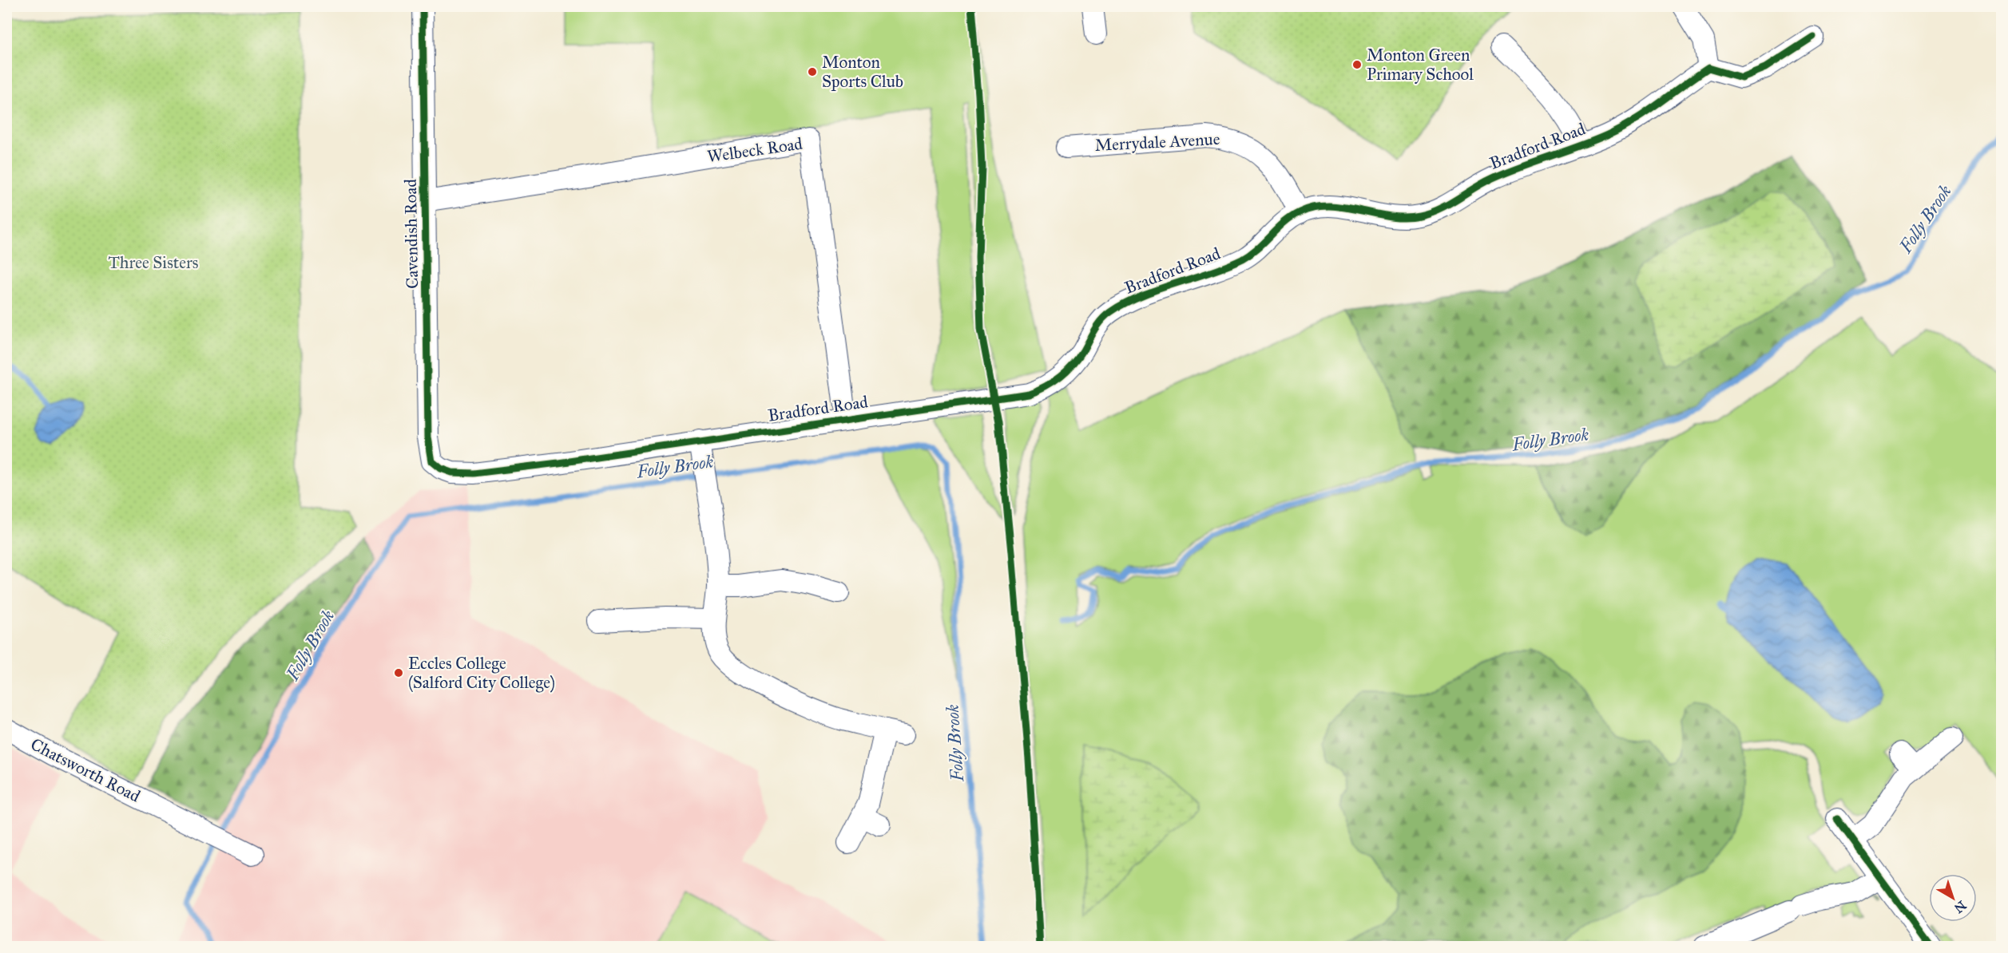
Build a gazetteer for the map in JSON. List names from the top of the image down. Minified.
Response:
{"streets":{"street":["Merrydale Avenue","Bradford Road","Welbeck Road","Cavendish Road","Chatsworth Road"]},"crossings":[["Merrydale Avenue","Bradford Road"],["Bradford Road","Welbeck Road"],["Bradford Road","Cavendish Road"],["Welbeck Road","Cavendish Road"]],"water":["Folly Brook"],"parks":["Three Sisters"],"places":["Monton Green Primary School","Monton Sports Club","Eccles College (Salford City College)"],"north":"bottom right"}
